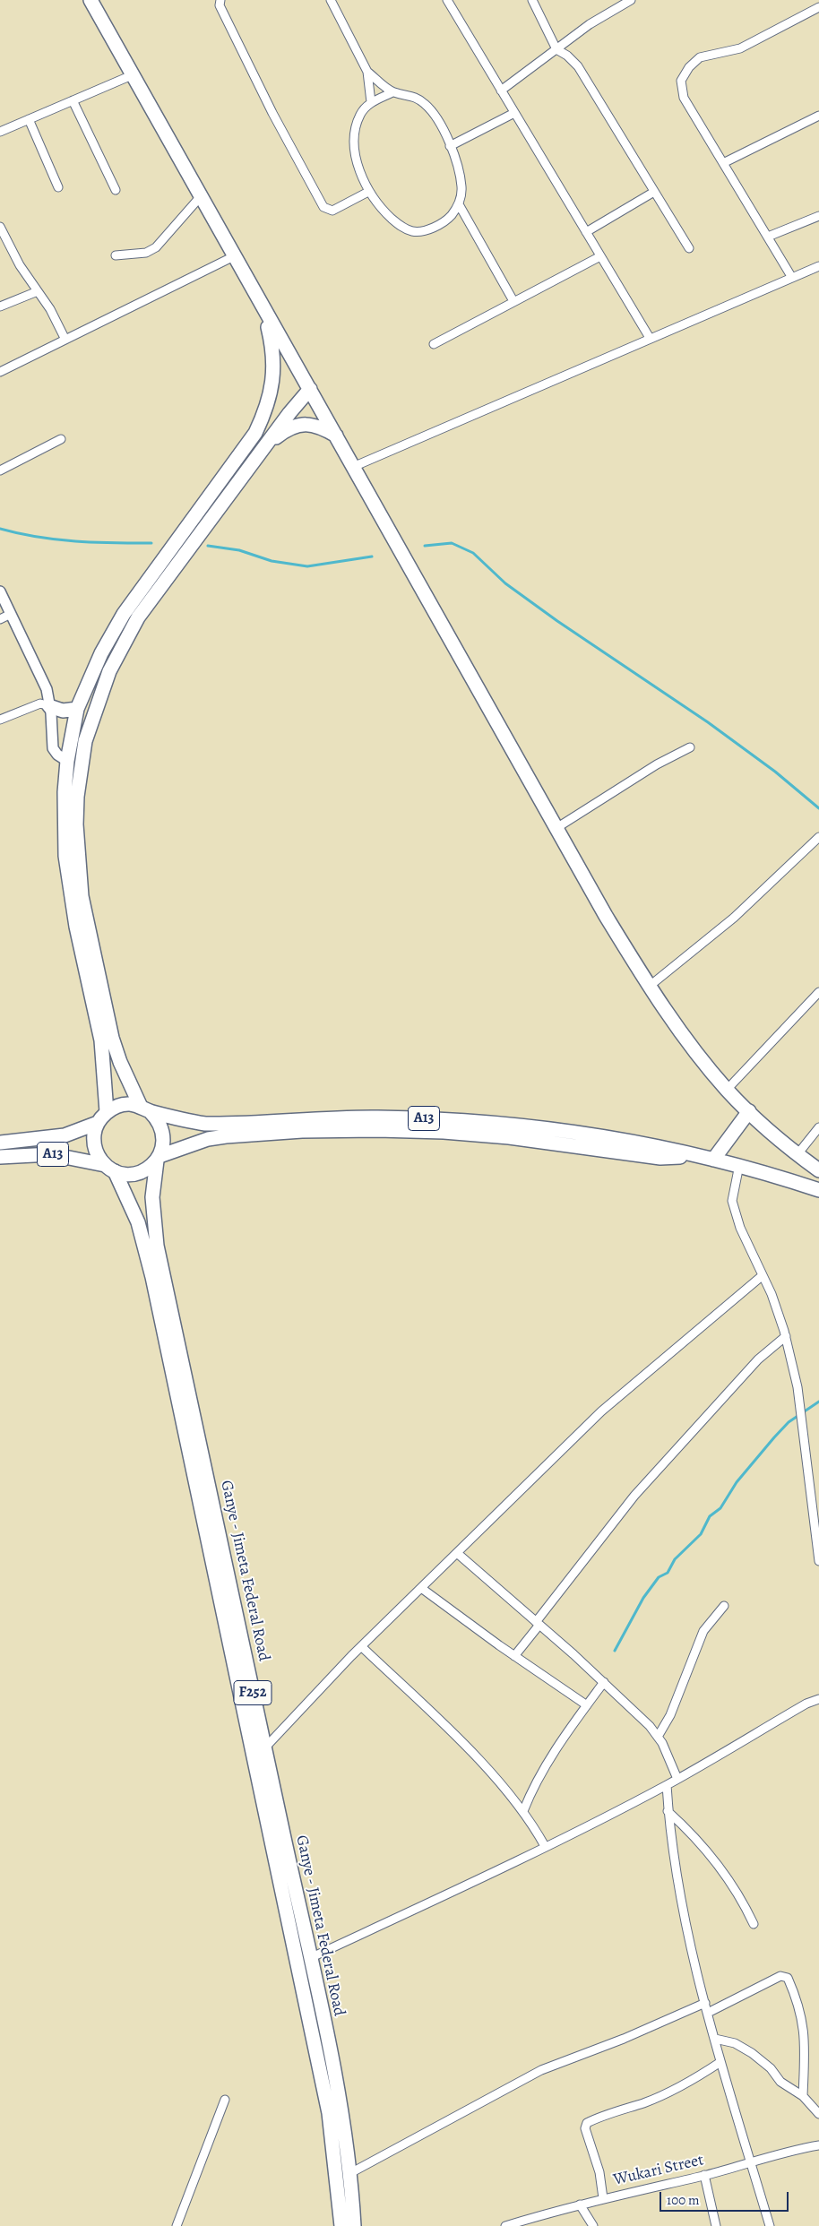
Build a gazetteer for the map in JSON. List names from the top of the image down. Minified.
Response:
{"streets":{"main road":["A13","Ganye - Jimeta Federal Road","F252"],"street":["Wukari Street"]},"crossings":[["A13","Ganye - Jimeta Federal Road"]],"scale_bar":"100 m"}
